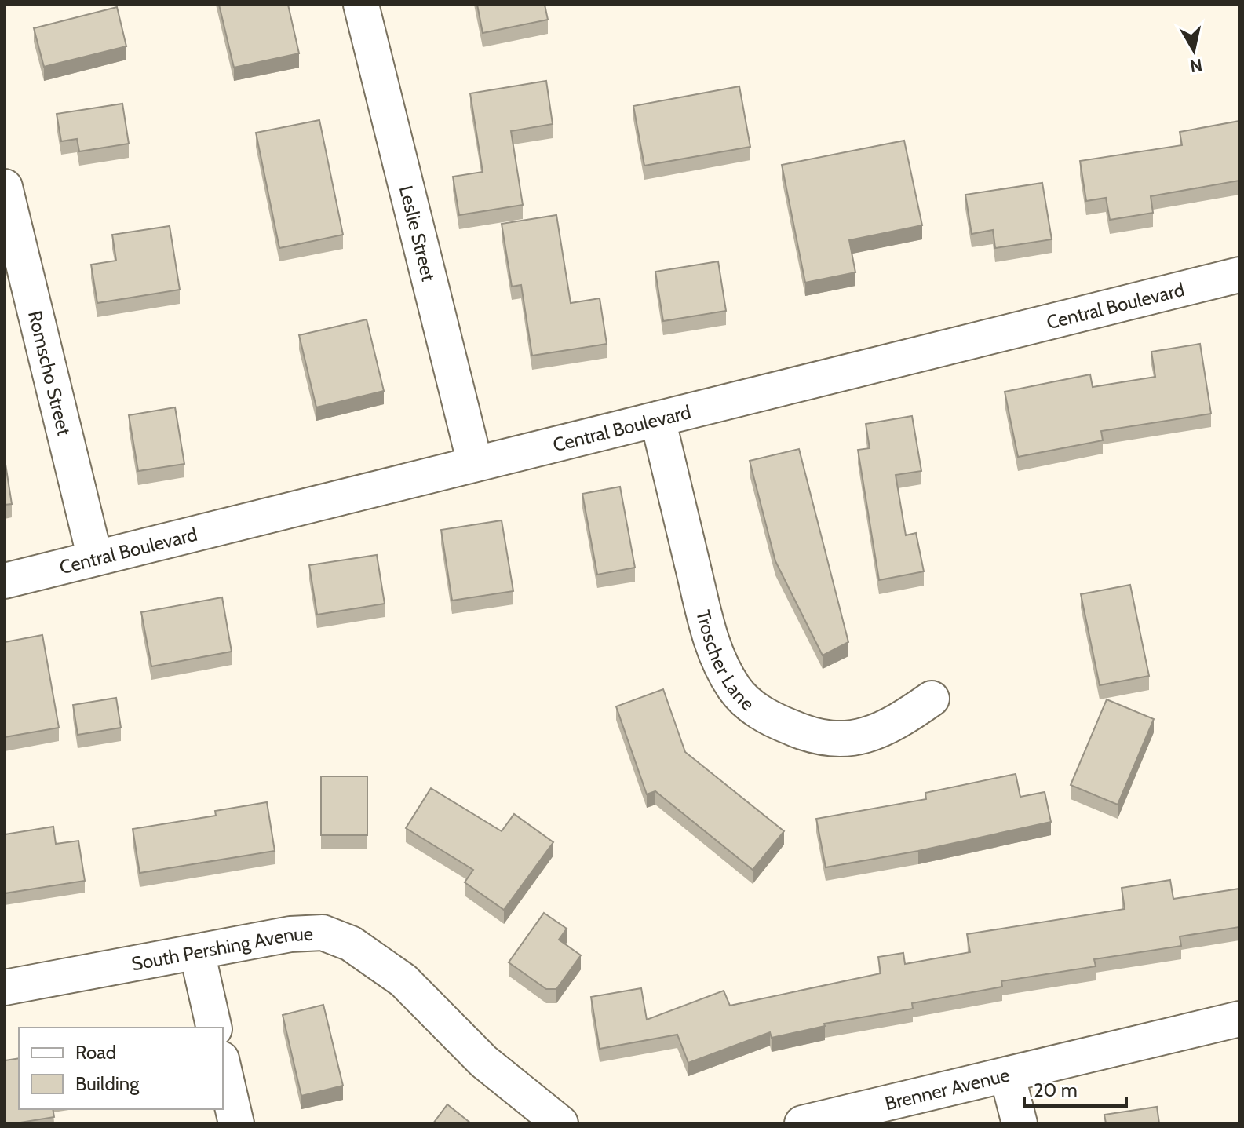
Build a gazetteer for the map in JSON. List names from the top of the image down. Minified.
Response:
{"streets":{"street":["Leslie Street","Central Boulevard","Romscho Street","Troscher Lane","South Pershing Avenue","Brenner Avenue"]},"crossings":[["Leslie Street","Central Boulevard"],["Central Boulevard","Romscho Street"],["Central Boulevard","Troscher Lane"]],"legend":["Road","Building"],"scale_bar":"20 m","north":"bottom"}
